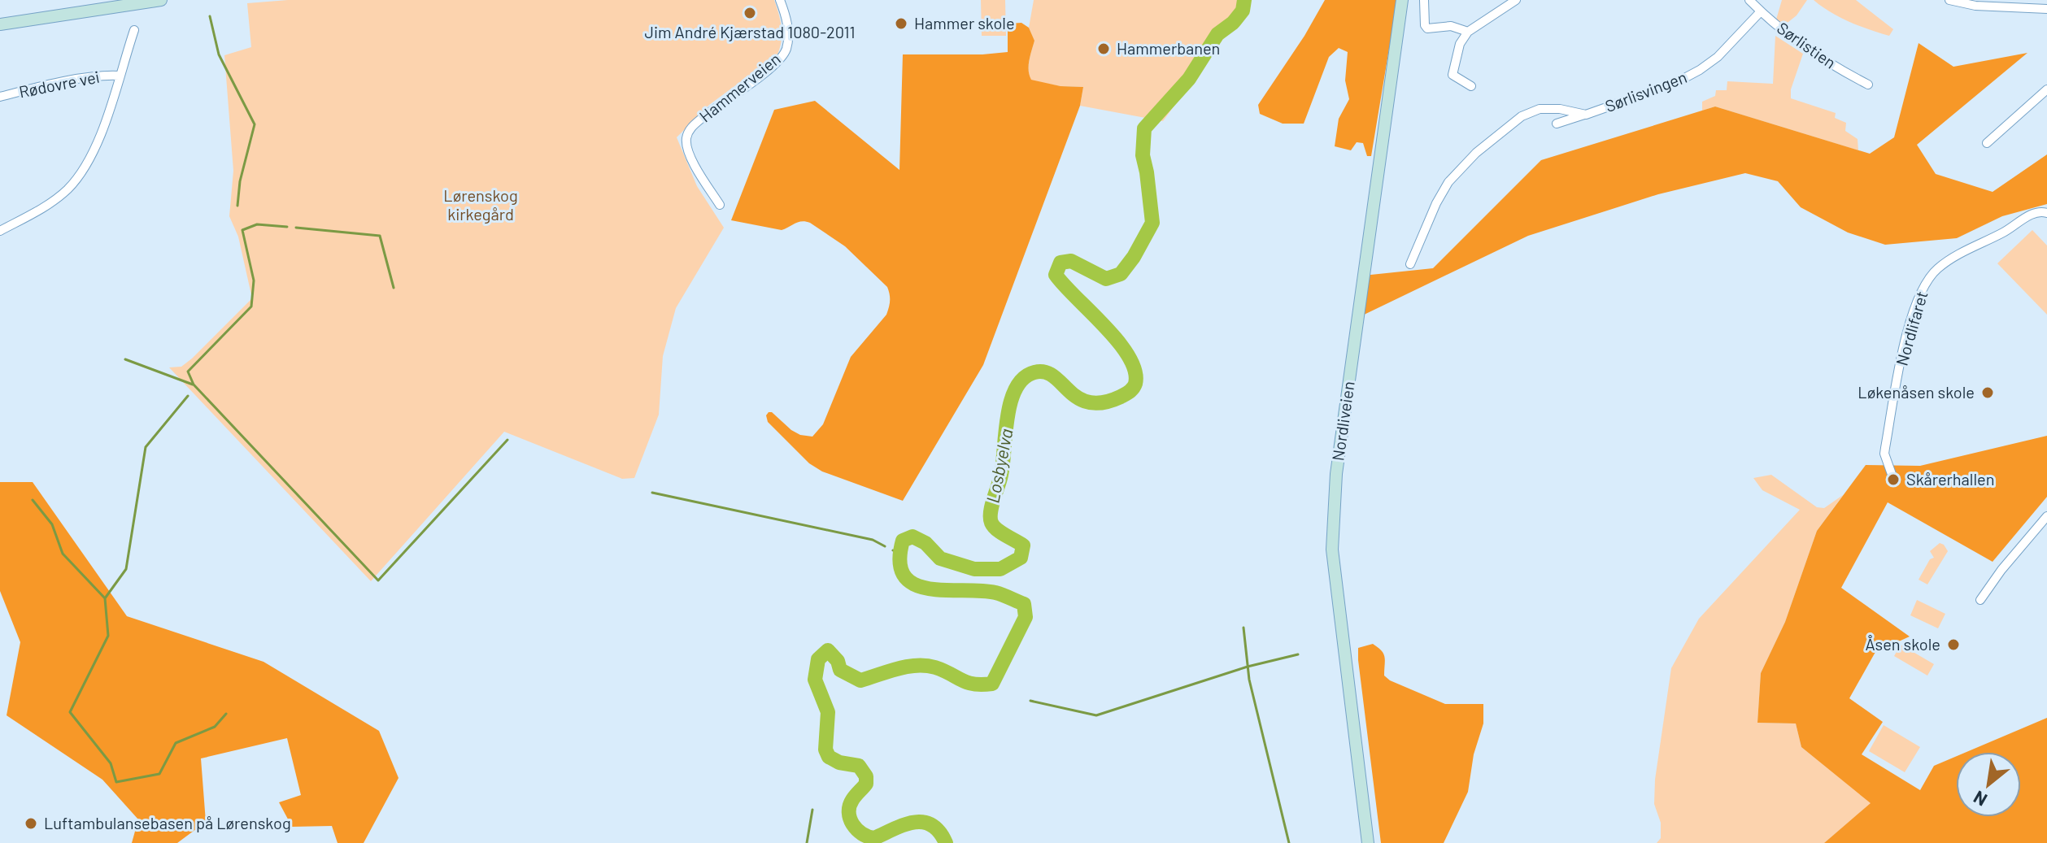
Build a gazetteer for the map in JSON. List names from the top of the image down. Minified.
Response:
{"streets":{"main road":["Nordliveien"],"street":["Sørlistien","Rødovre vei","Hammerveien","Sørlisvingen","Nordlifaret"]},"crossings":[["Sørlistien","Sørlisvingen"]],"water":["Losbyelva"],"parks":["Lørenskog kirkegård"],"places":["Jim André Kjærstad 1080-2011","Hammer skole","Hammerbanen","Løkenåsen skole","Skårerhallen","Åsen skole","Luftambulansebasen på Lørenskog"],"north":"bottom left"}
